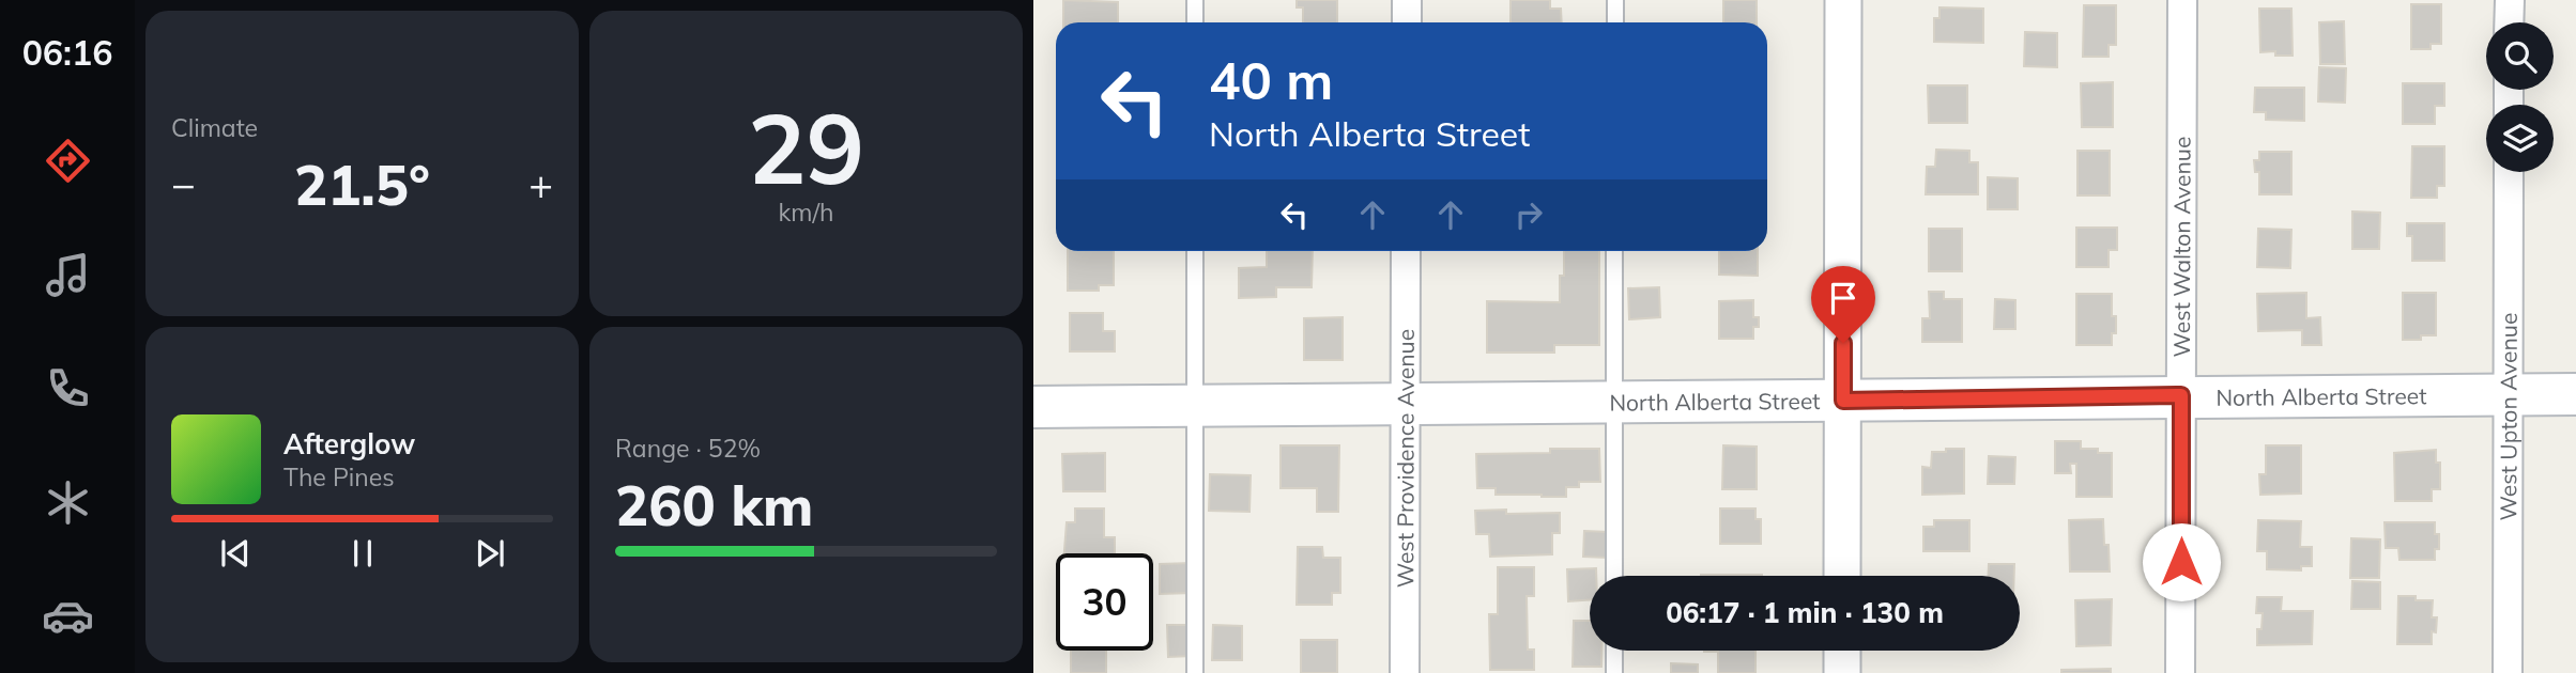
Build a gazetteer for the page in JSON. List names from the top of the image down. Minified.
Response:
{"streets":{"main road":["North Alberta Street"],"street":["West Walton Avenue","West Upton Avenue","West Providence Avenue"]},"crossings":[["West Walton Avenue","North Alberta Street"],["North Alberta Street","West Upton Avenue"],["North Alberta Street","West Providence Avenue"]],"page":{"tabs":"06:16","tile":["Climate",["29","km/h"],["Range · 52%","260 km"]],"turn":["40 m","North Alberta Street"],"heat":["−","21.5°","+"],"song":["Afterglow","The Pines"],"limit":"30","trip":"06:17 · 1 min · 130 m"}}
